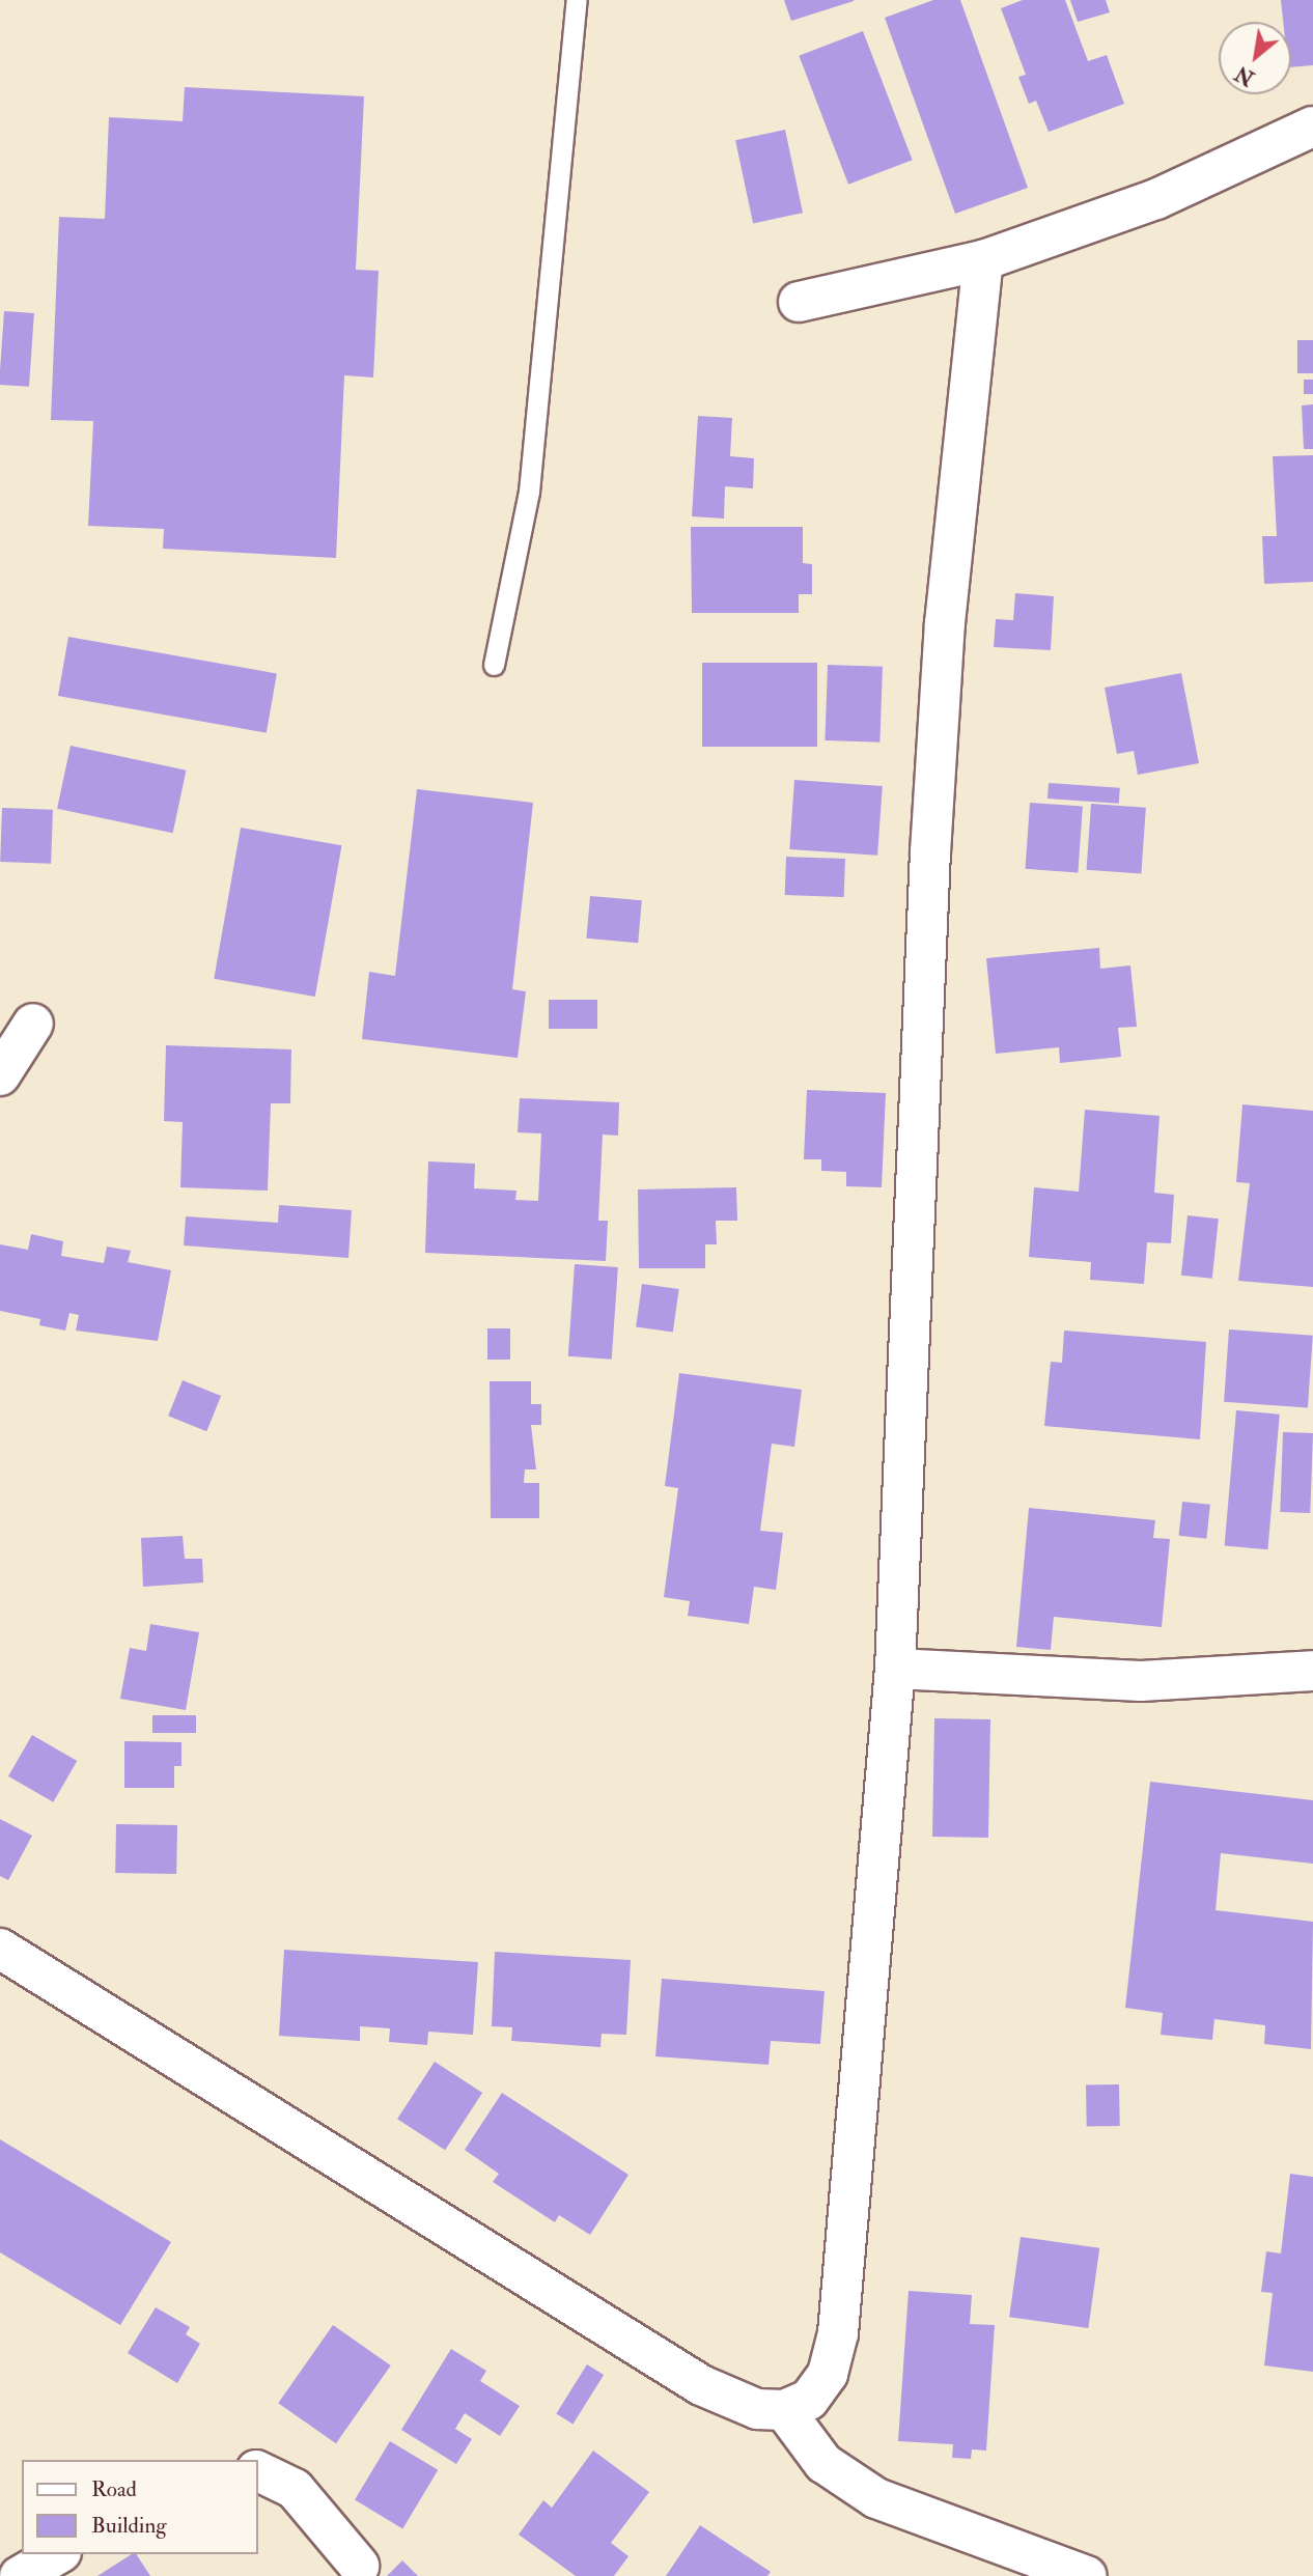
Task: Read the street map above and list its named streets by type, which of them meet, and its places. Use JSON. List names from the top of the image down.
{
  "legend": ["Road", "Building"],
  "north": "bottom left"
}
